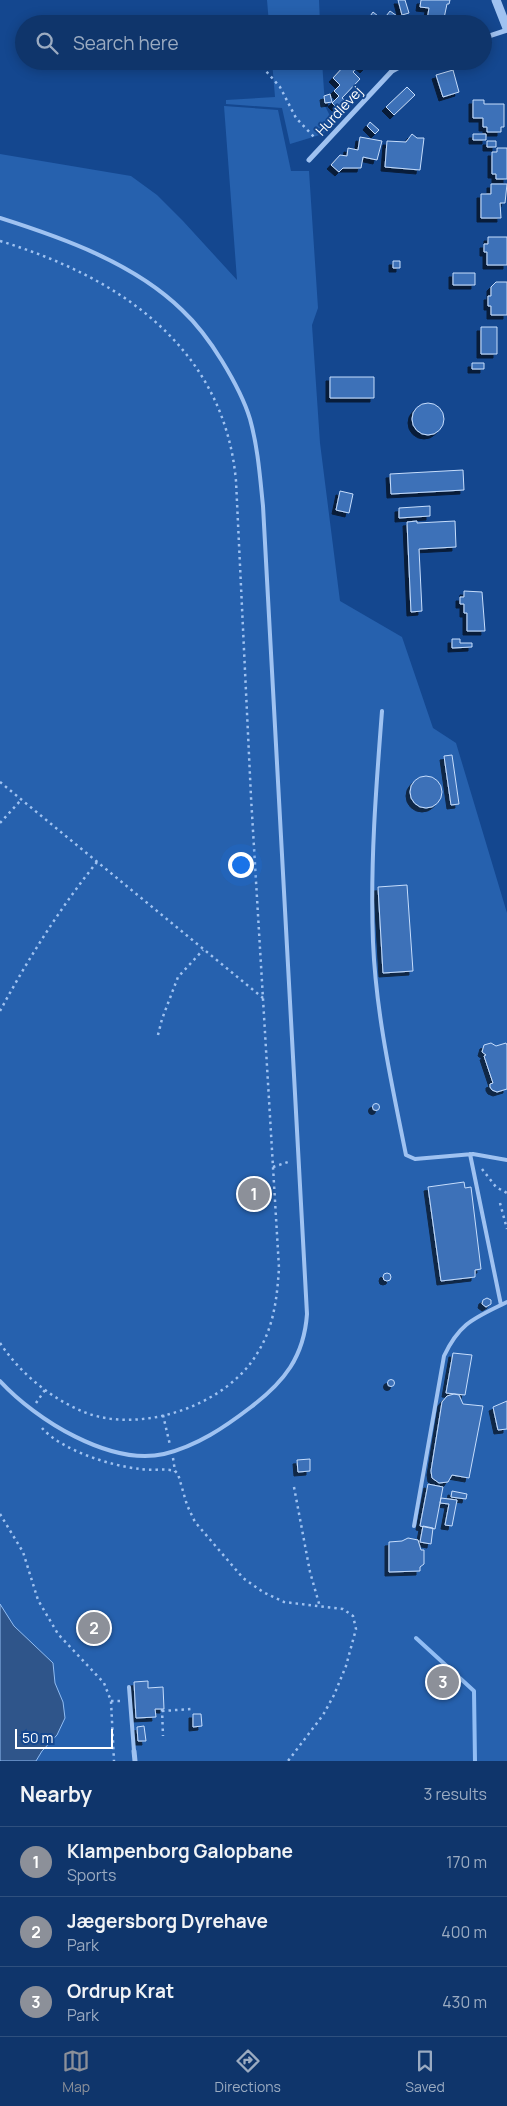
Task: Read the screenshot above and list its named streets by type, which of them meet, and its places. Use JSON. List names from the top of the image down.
{
  "streets": {
    "street": ["Hurdlevej"]
  },
  "scale_bar": "50 m",
  "page": {
    "search": "Search here",
    "pins": ["1", "2", "3"],
    "scale": "50 m",
    "heading": ["Nearby", "3 results"],
    "list": [
      {
        "mark": "1",
        "name": "Klampenborg Galopbane",
        "note": "Sports",
        "value": "170 m"
      },
      {
        "mark": "2",
        "name": "Jægersborg Dyrehave",
        "note": "Park",
        "value": "400 m"
      },
      {
        "mark": "3",
        "name": "Ordrup Krat",
        "note": "Park",
        "value": "430 m"
      }
    ],
    "nav": ["Map", "Directions", "Saved"]
  }
}
